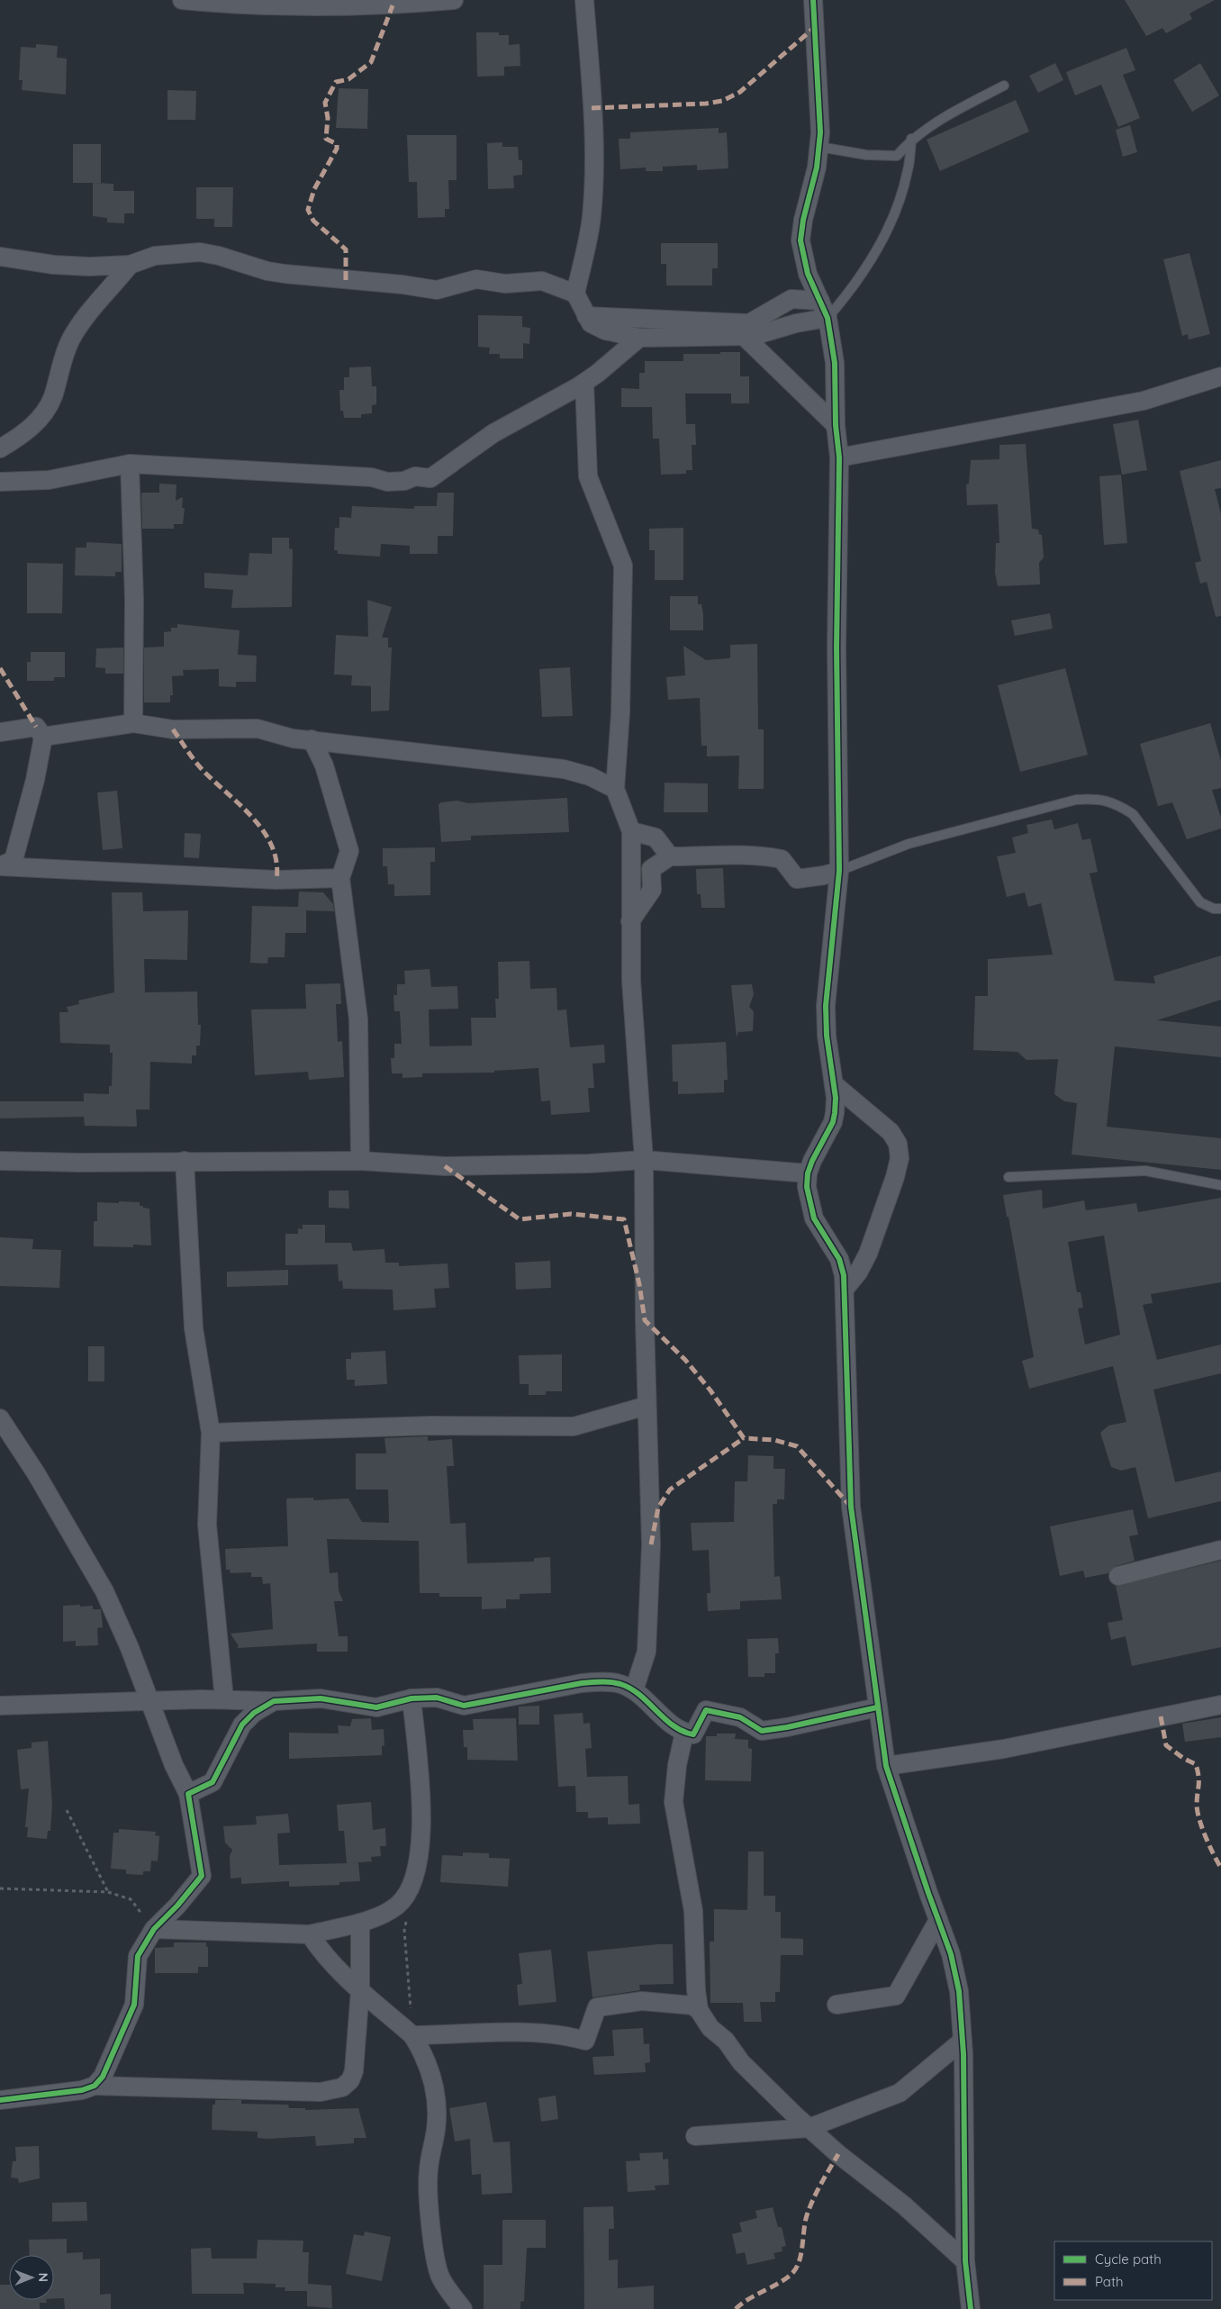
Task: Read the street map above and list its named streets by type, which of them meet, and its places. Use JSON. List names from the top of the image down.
{
  "legend": ["Cycle path", "Path"],
  "north": "right"
}
